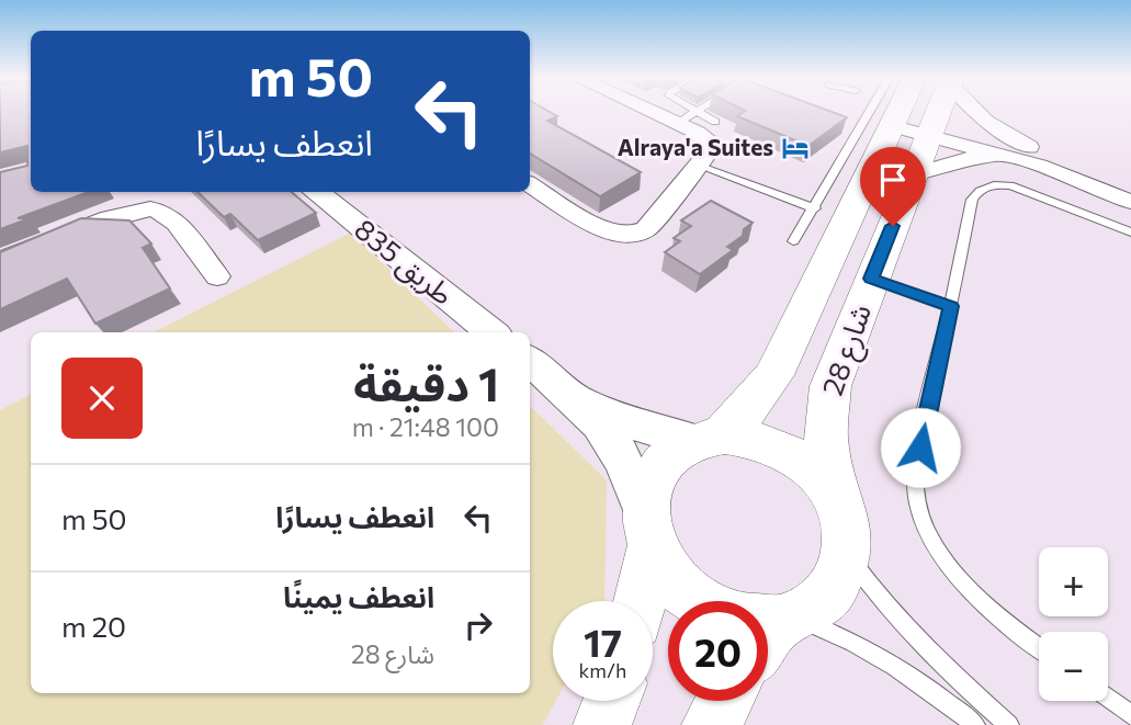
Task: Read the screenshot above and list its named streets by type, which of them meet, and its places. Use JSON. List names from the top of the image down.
{
  "streets": {
    "main road": ["شارع 28"],
    "street": ["طريق 835"]
  },
  "places": {
    "hotel": ["Alraya'a Suites"]
  },
  "page": {
    "turn": ["50 m", "انعطف يسارًا"],
    "heading": ["1 دقيقة", "100 m · 21:48"],
    "list": [
      {
        "name": "انعطف يسارًا",
        "value": "50 m"
      },
      {
        "name": "انعطف يمينًا",
        "note": "شارع 28",
        "value": "20 m"
      }
    ],
    "map_buttons": ["+", "−"],
    "speed": "17 km/h",
    "limit": "20"
  }
}
